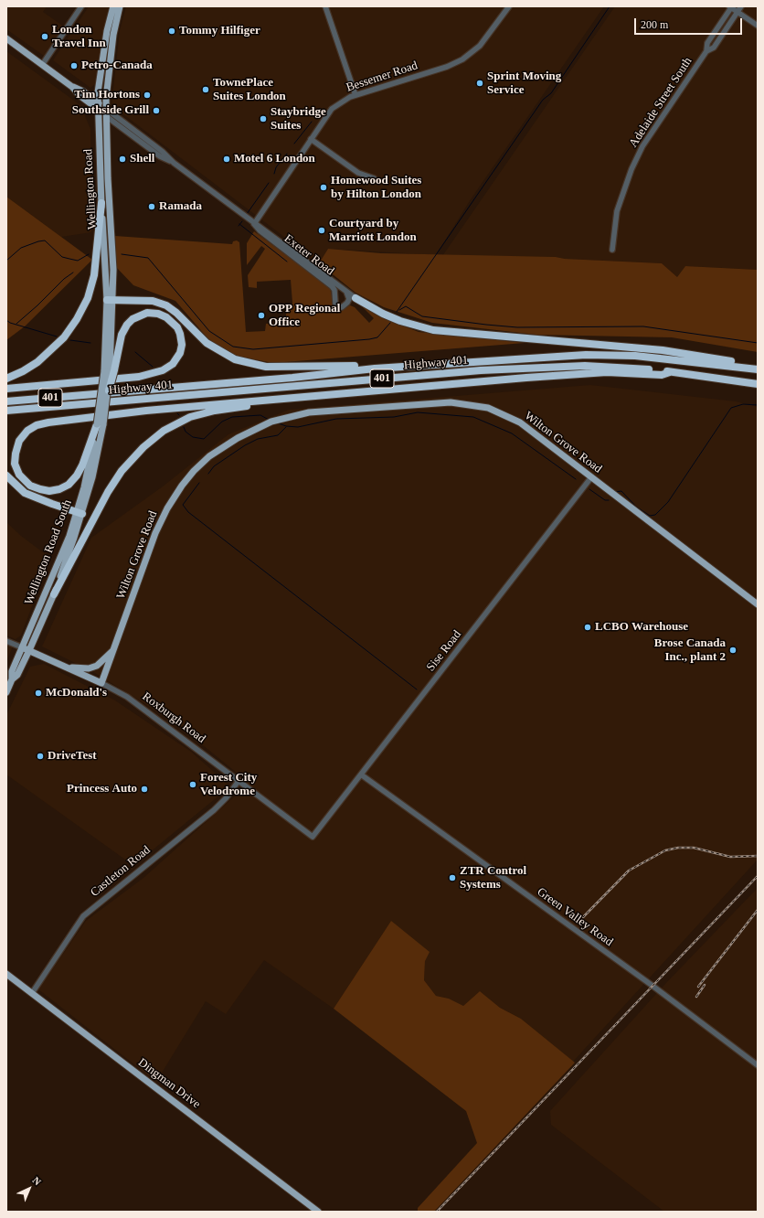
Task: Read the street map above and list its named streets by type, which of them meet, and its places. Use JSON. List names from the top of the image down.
{
  "streets": {
    "highway": ["Highway 401", "401"],
    "main road": [
      "Wellington Road",
      "Exeter Road",
      "Wilton Grove Road",
      "Wellington Road South",
      "Roxburgh Road",
      "Dingman Drive"
    ],
    "street": [
      "Bessemer Road",
      "Adelaide Street South",
      "Sise Road",
      "Castleton Road",
      "Green Valley Road"
    ]
  },
  "crossings": [
    ["Bessemer Road", "Exeter Road"],
    ["Wellington Road", "Exeter Road"],
    ["Wellington Road", "Wellington Road South"],
    ["Wilton Grove Road", "Sise Road"],
    ["Wilton Grove Road", "Roxburgh Road"],
    ["Wellington Road South", "Roxburgh Road"],
    ["Sise Road", "Roxburgh Road"],
    ["Sise Road", "Green Valley Road"],
    ["Roxburgh Road", "Castleton Road"],
    ["Castleton Road", "Dingman Drive"]
  ],
  "places": [
    "Tommy Hilfiger",
    "London Travel Inn",
    "Petro-Canada",
    "Sprint Moving Service",
    "TownePlace Suites London",
    "Tim Hortons",
    "Southside Grill",
    "Staybridge Suites",
    "Shell",
    "Motel 6 London",
    "Homewood Suites by Hilton London",
    "Ramada",
    "Courtyard by Marriott London",
    "OPP Regional Office",
    "LCBO Warehouse",
    "Brose Canada Inc., plant 2",
    "McDonald's",
    "DriveTest",
    "Forest City Velodrome",
    "Princess Auto",
    "ZTR Control Systems"
  ],
  "scale_bar": "200 m",
  "north": "top right"
}
